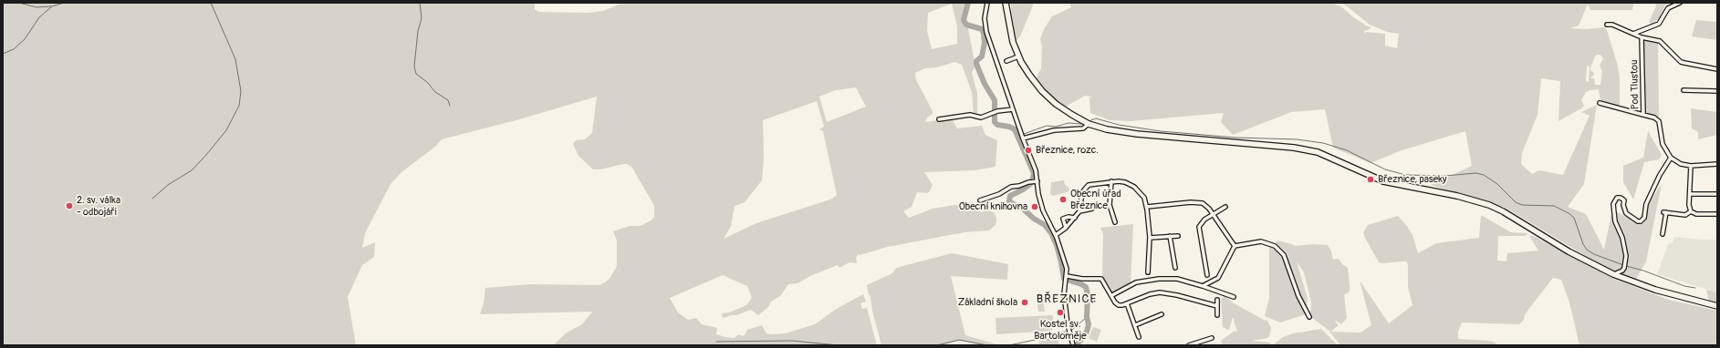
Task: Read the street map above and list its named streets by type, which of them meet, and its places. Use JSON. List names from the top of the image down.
{
  "streets": {
    "street": ["Pod Tlustou"]
  },
  "districts": ["BŘEZNICE"],
  "places": [
    "Březnice, rozc.",
    "Březnice, paseky",
    "Obecní úřad Březnice",
    "2. sv. válka - odbojáři",
    "Obecní knihovna",
    "Základní škola",
    "Kostel sv. Bartoloměje"
  ]
}
